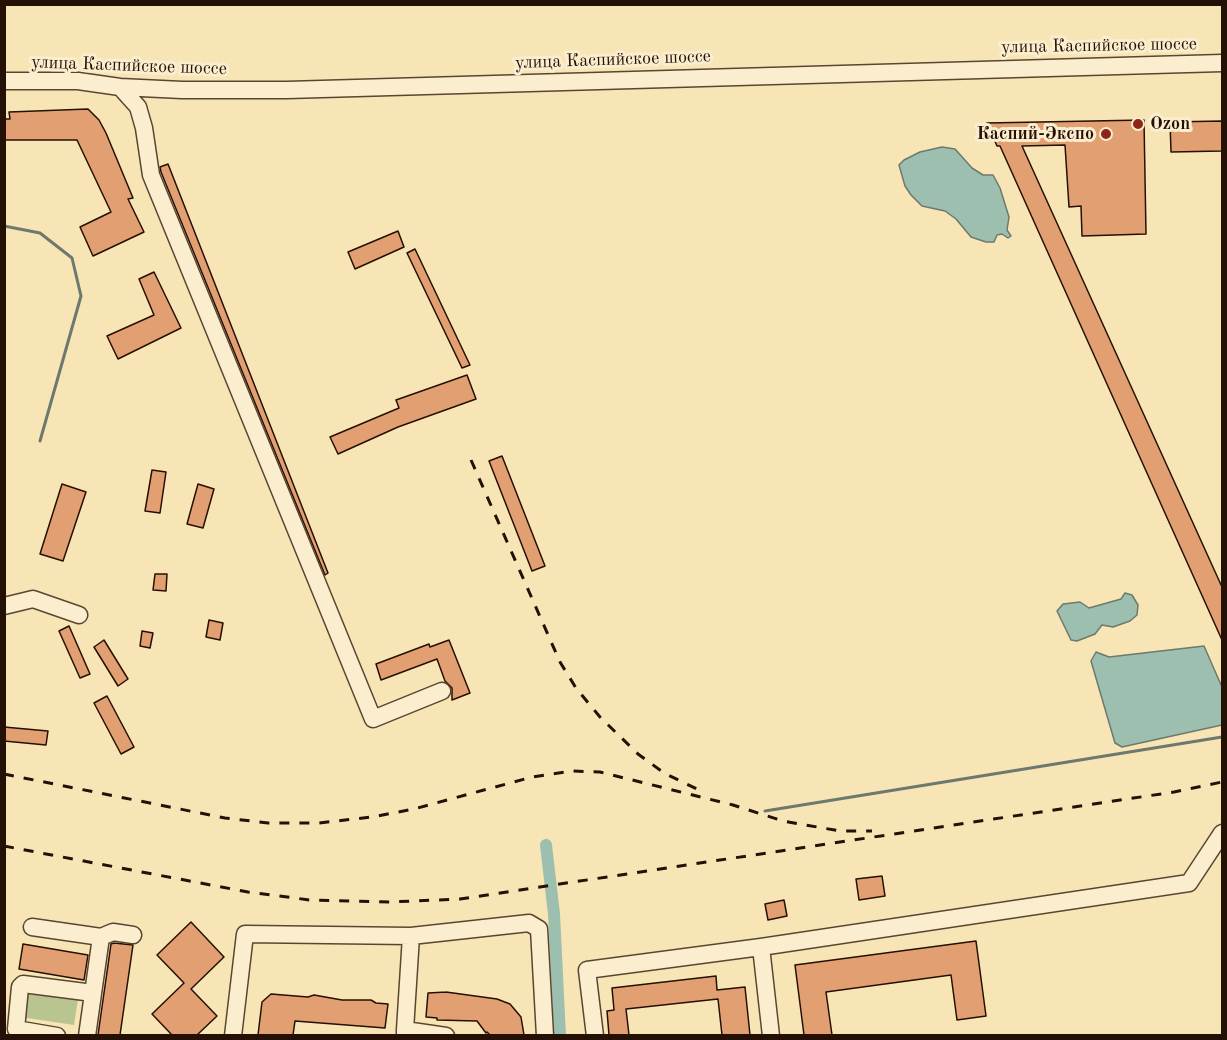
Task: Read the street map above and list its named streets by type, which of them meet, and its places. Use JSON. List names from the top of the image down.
{
  "streets": {
    "street": ["улица Каспийское шоссе"]
  },
  "places": ["Ozon", "Каспий-Экспо"]
}
